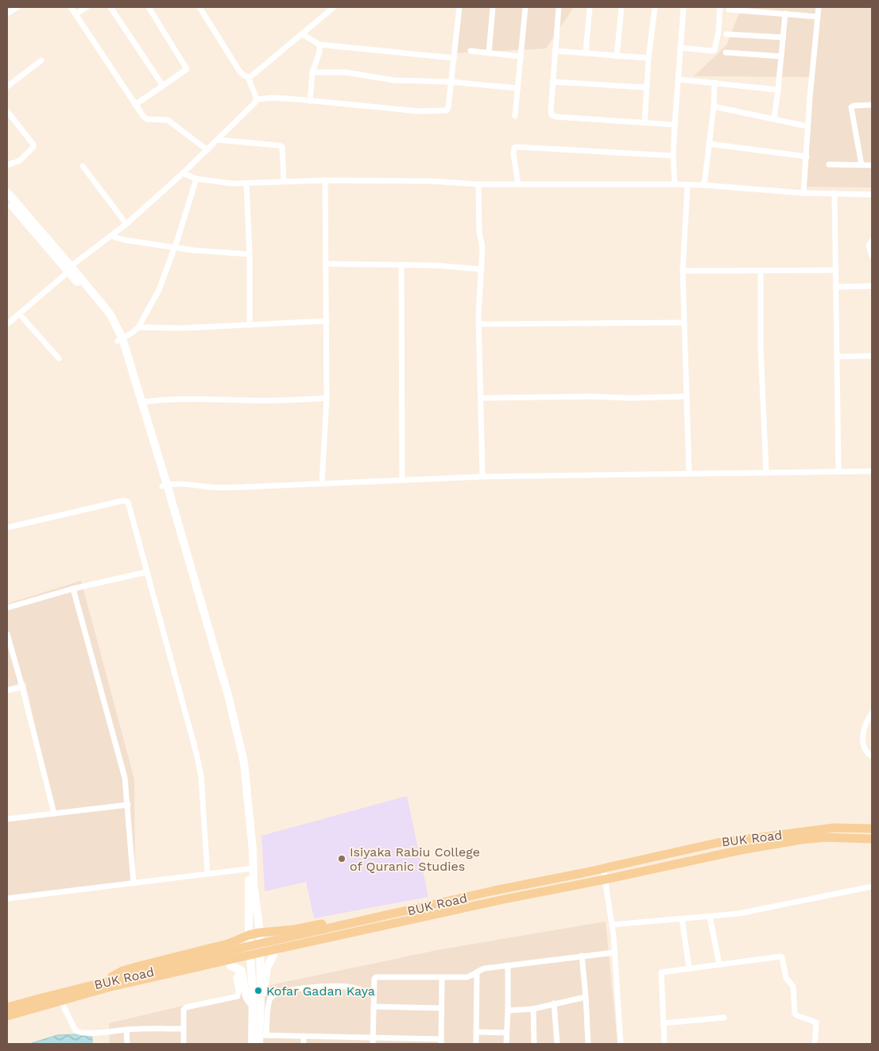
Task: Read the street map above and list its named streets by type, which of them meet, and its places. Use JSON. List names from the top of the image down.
{
  "streets": {
    "main road": ["BUK Road"]
  },
  "places": ["Isiyaka Rabiu College of Quranic Studies", "Kofar Gadan Kaya"]
}
